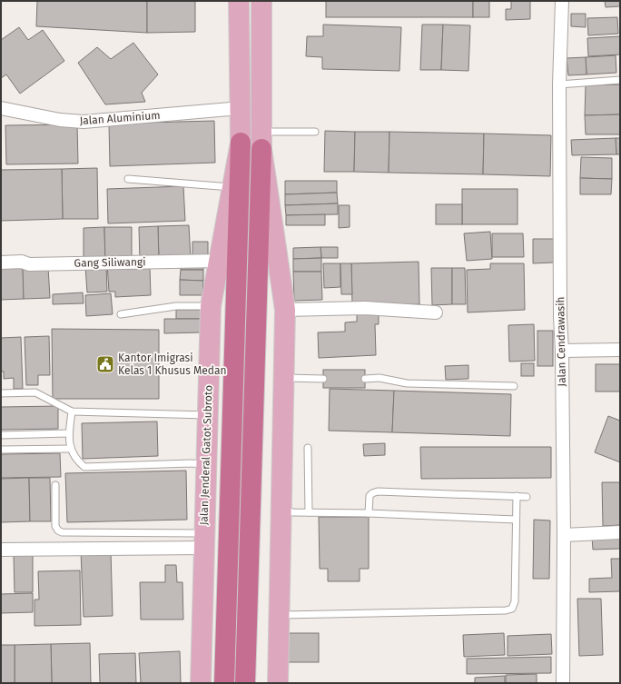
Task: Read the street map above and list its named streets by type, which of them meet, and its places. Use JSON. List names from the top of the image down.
{
  "streets": {
    "highway": ["Jalan Jenderal Gatot Subroto"],
    "street": ["Jalan Aluminium", "Gang Siliwangi", "Jalan Cendrawasih"]
  },
  "crossings": [
    ["Jalan Aluminium", "Jalan Jenderal Gatot Subroto"],
    ["Gang Siliwangi", "Jalan Jenderal Gatot Subroto"]
  ],
  "places": {
    "public building": ["Kantor Imigrasi Kelas 1 Khusus Medan"]
  }
}
